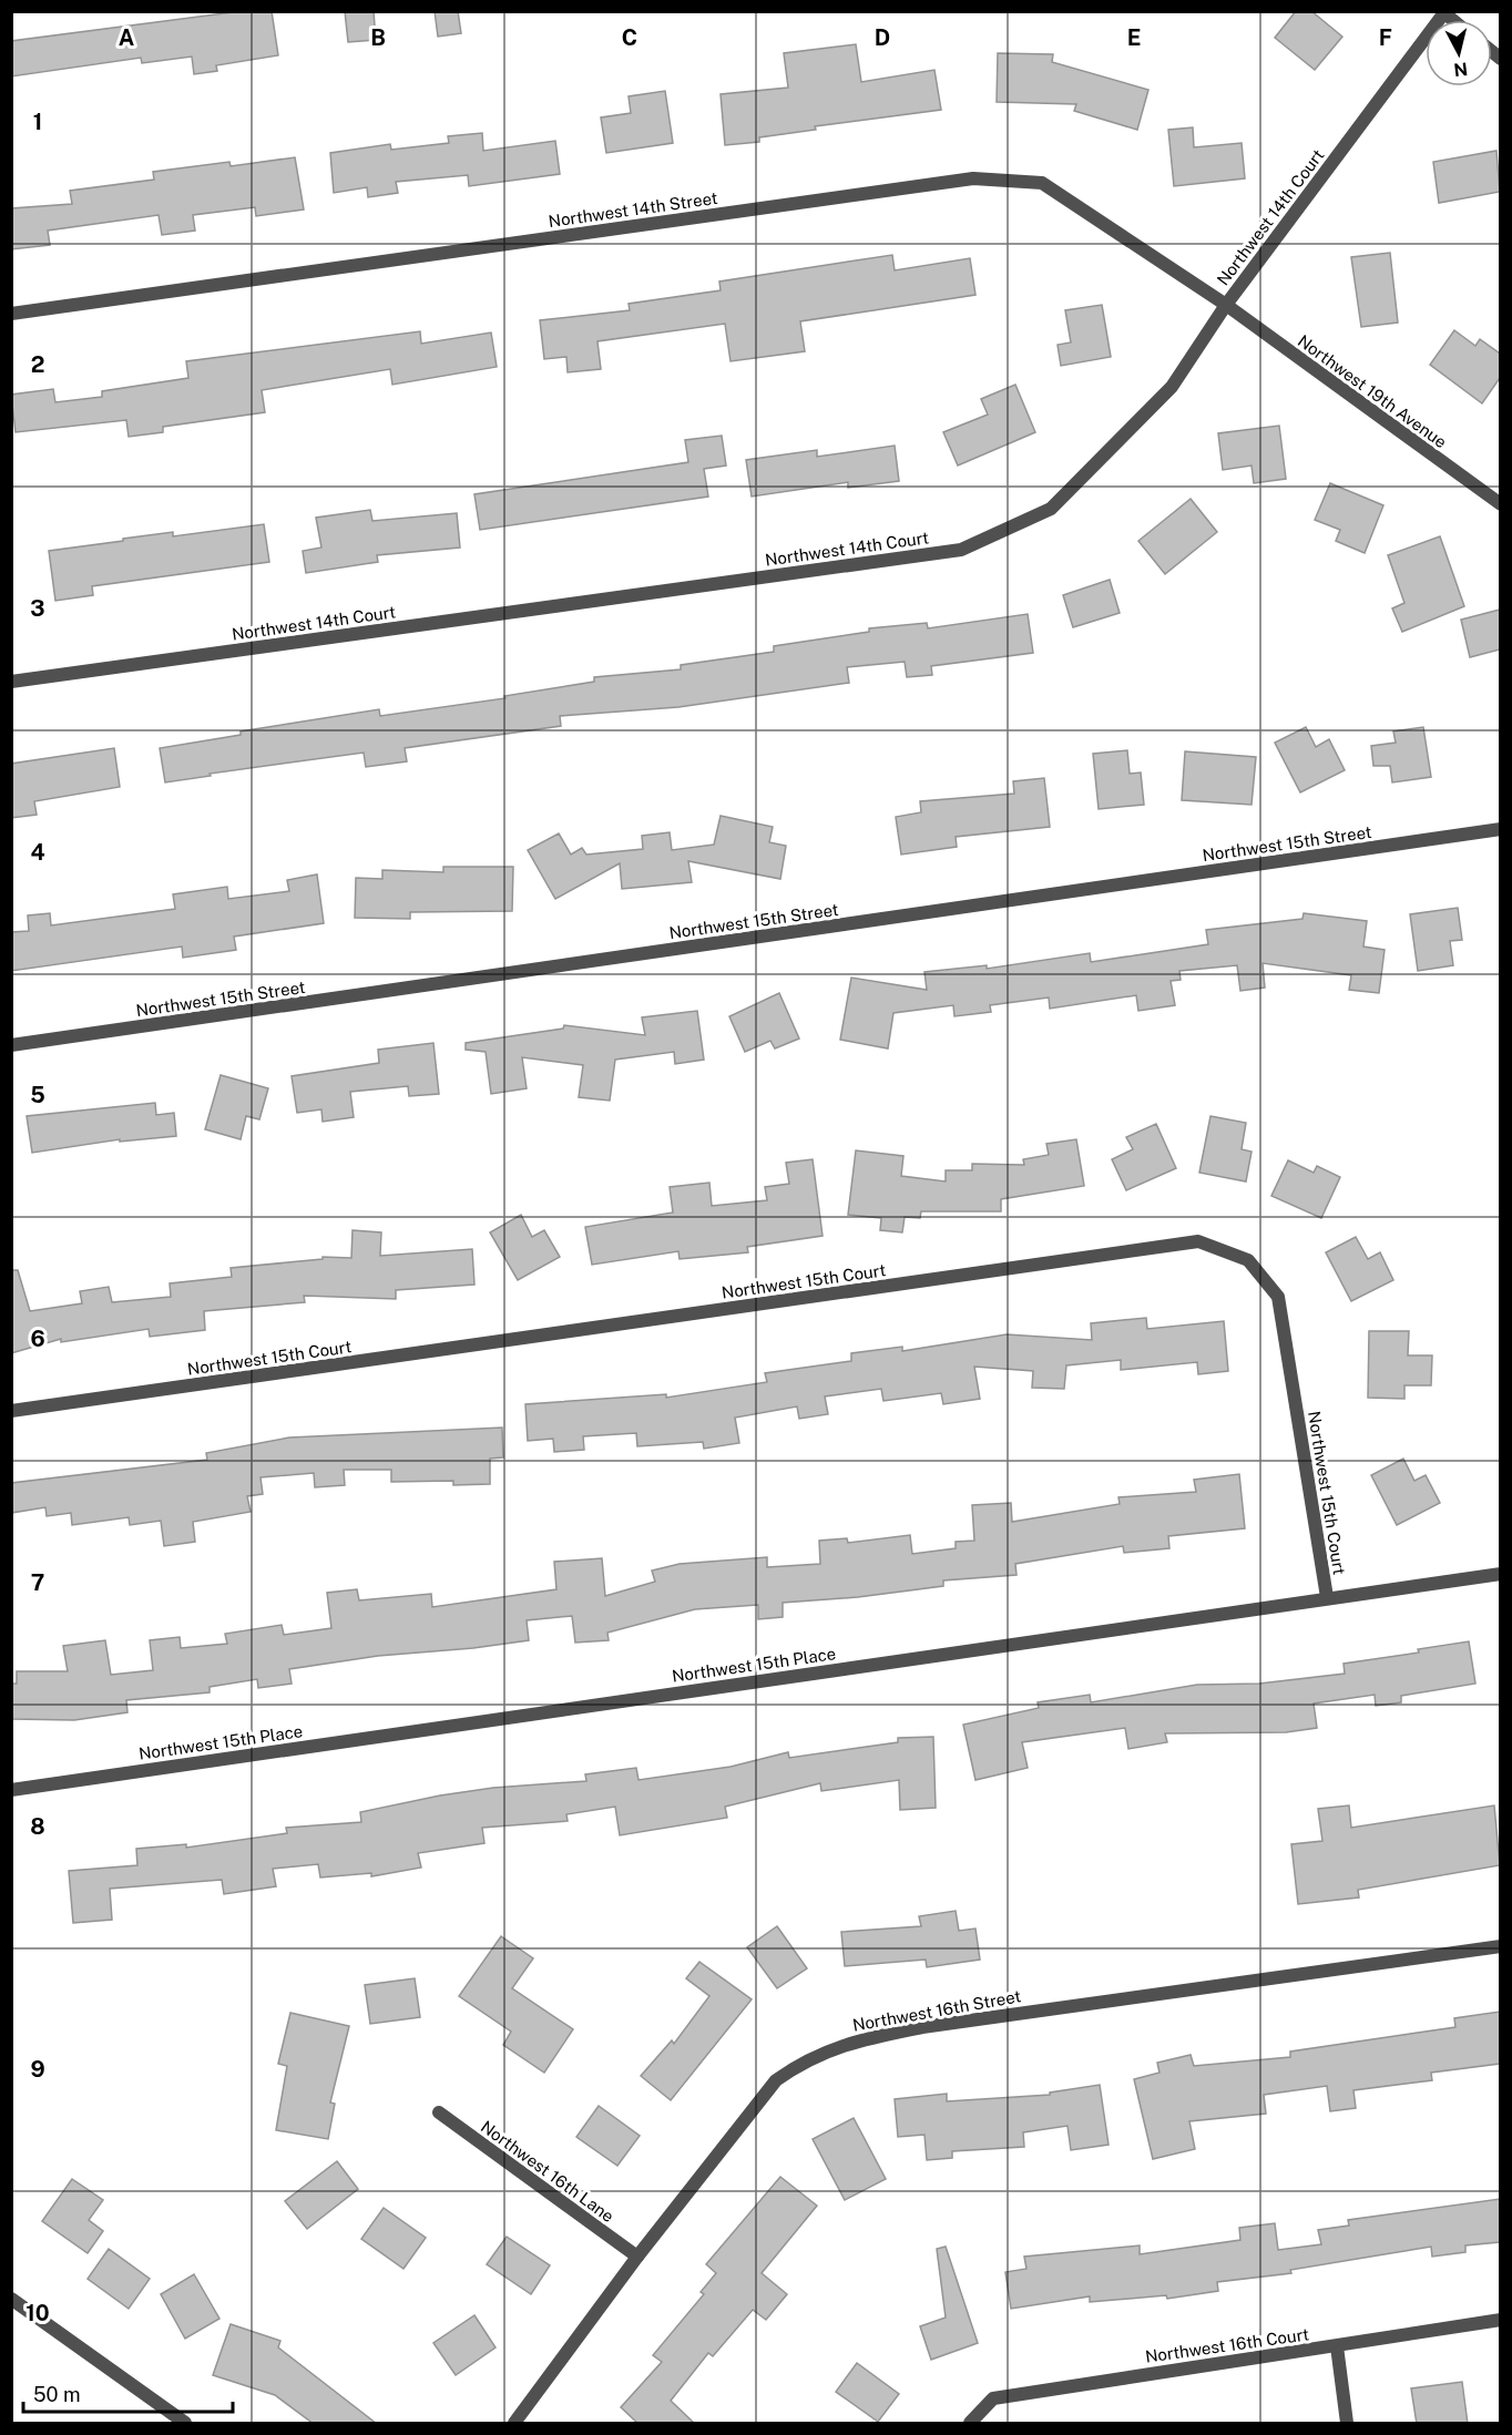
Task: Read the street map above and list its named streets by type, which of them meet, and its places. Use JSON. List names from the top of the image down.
{
  "streets": {
    "street": [
      "Northwest 14th Street",
      "Northwest 14th Court",
      "Northwest 19th Avenue",
      "Northwest 15th Street",
      "Northwest 15th Court",
      "Northwest 15th Place",
      "Northwest 16th Street",
      "Northwest 16th Lane",
      "Northwest 16th Court"
    ]
  },
  "crossings": [
    ["Northwest 14th Street", "Northwest 14th Court"],
    ["Northwest 14th Street", "Northwest 19th Avenue"],
    ["Northwest 14th Court", "Northwest 19th Avenue"],
    ["Northwest 15th Court", "Northwest 15th Place"],
    ["Northwest 16th Street", "Northwest 16th Lane"]
  ],
  "scale_bar": "50 m",
  "north": "bottom",
  "grid": {
    "columns": [
      "A",
      "B",
      "C",
      "D",
      "E",
      "F"
    ],
    "rows": [
      "1",
      "2",
      "3",
      "4",
      "5",
      "6",
      "7",
      "8",
      "9",
      "10"
    ]
  }
}
